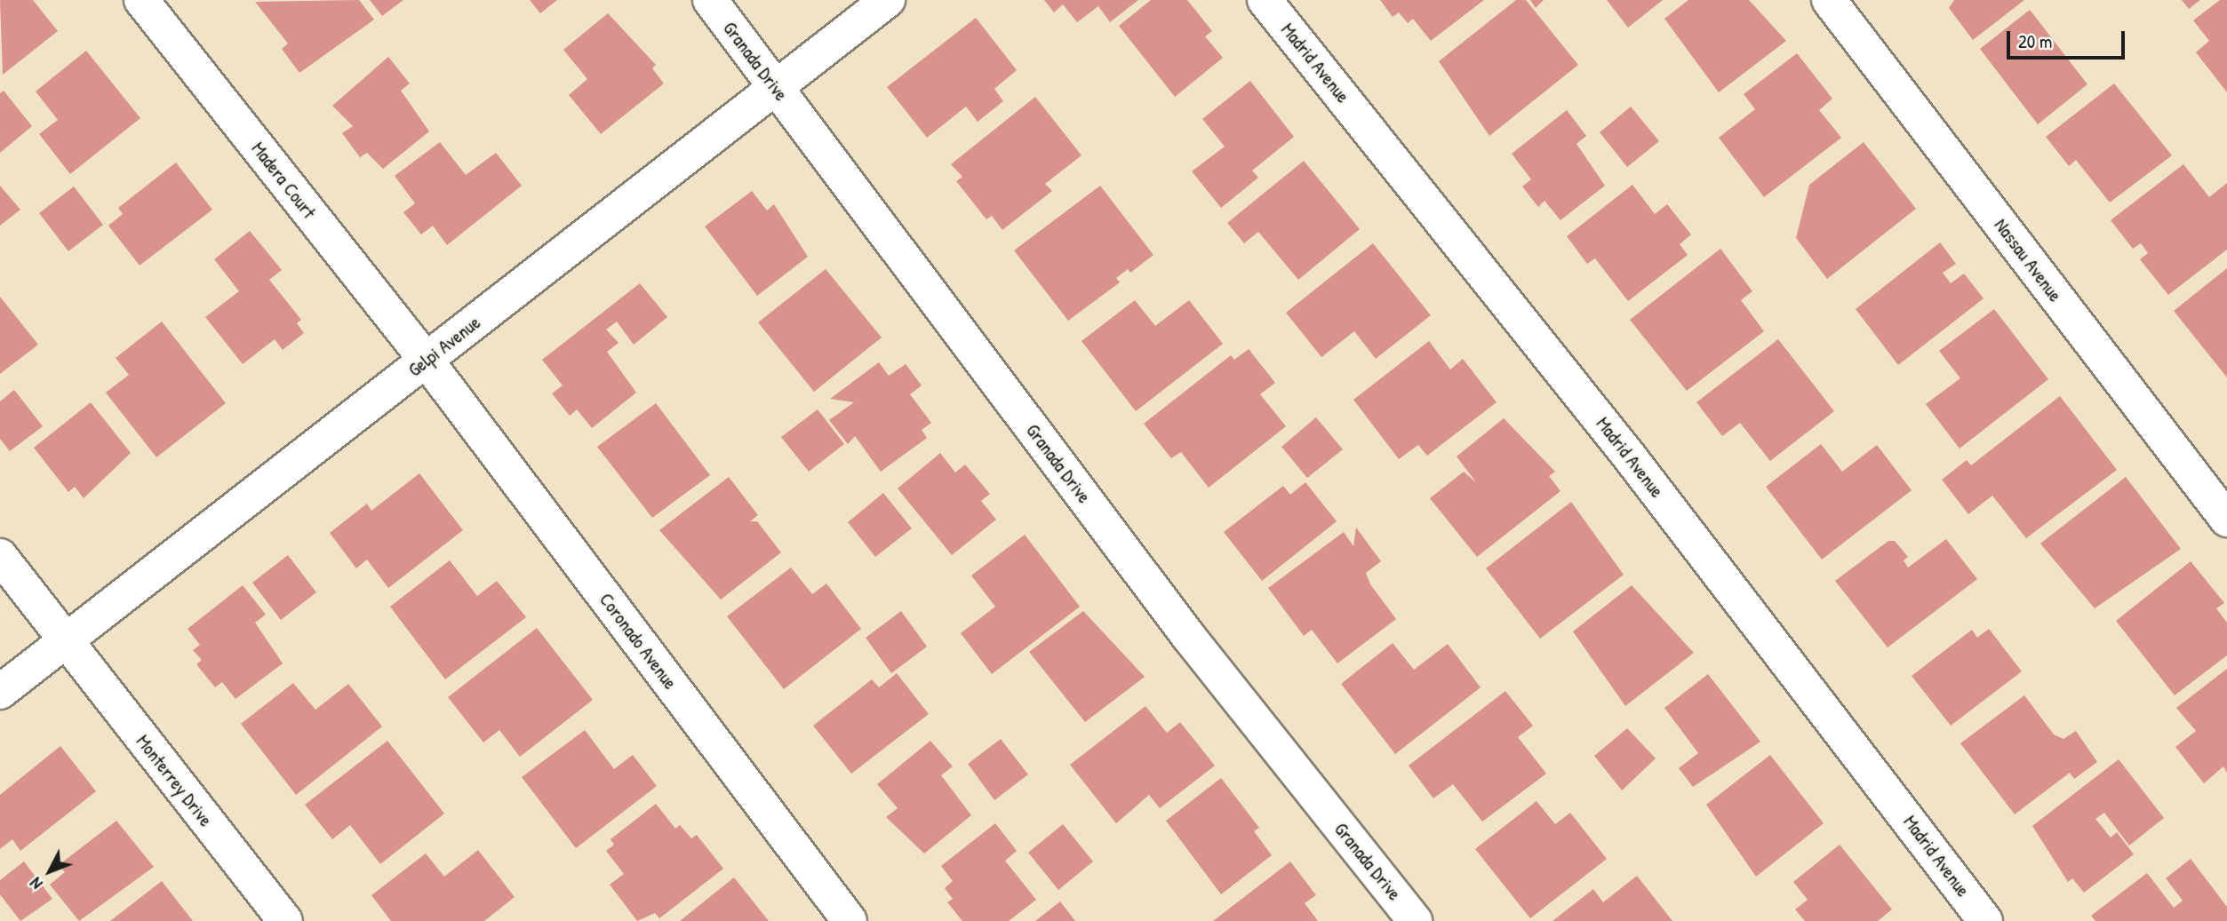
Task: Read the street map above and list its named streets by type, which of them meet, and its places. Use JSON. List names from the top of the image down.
{
  "streets": {
    "street": [
      "Granada Drive",
      "Madrid Avenue",
      "Madera Court",
      "Nassau Avenue",
      "Gelpi Avenue",
      "Coronado Avenue",
      "Monterrey Drive"
    ]
  },
  "crossings": [
    ["Granada Drive", "Gelpi Avenue"],
    ["Madera Court", "Gelpi Avenue"],
    ["Madera Court", "Coronado Avenue"],
    ["Gelpi Avenue", "Coronado Avenue"],
    ["Gelpi Avenue", "Monterrey Drive"]
  ],
  "scale_bar": "20 m",
  "north": "bottom left"
}
